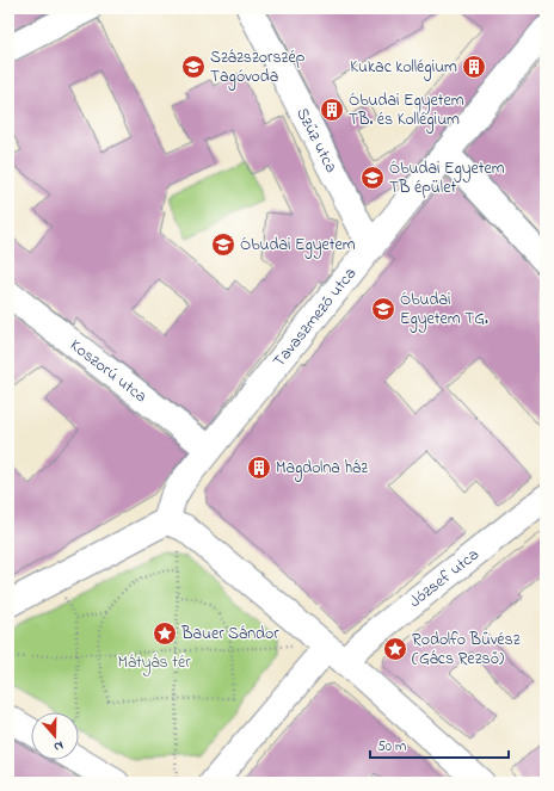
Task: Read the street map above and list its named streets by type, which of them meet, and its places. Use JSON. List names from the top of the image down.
{
  "streets": {
    "street": [
      "Szűz utca",
      "Tavaszmező utca",
      "Koszorú utca",
      "József utca"
    ]
  },
  "crossings": [
    ["Szűz utca", "Tavaszmező utca"],
    ["Tavaszmező utca", "Koszorú utca"]
  ],
  "parks": ["Mátyás tér"],
  "places": {
    "school or university": [
      "Százszorszép Tagóvoda",
      "Óbudai Egyetem TB épület",
      "Óbudai Egyetem",
      "Óbudai Egyetem TG."
    ],
    "building": ["Kukac kollégium", "Óbudai Egyetem TB. és Kollégium", "Magdolna ház"],
    "place": ["Bauer Sándor", "Rodolfo Bűvész (Gács Rezső)"]
  },
  "scale_bar": "50 m",
  "north": "bottom"
}
